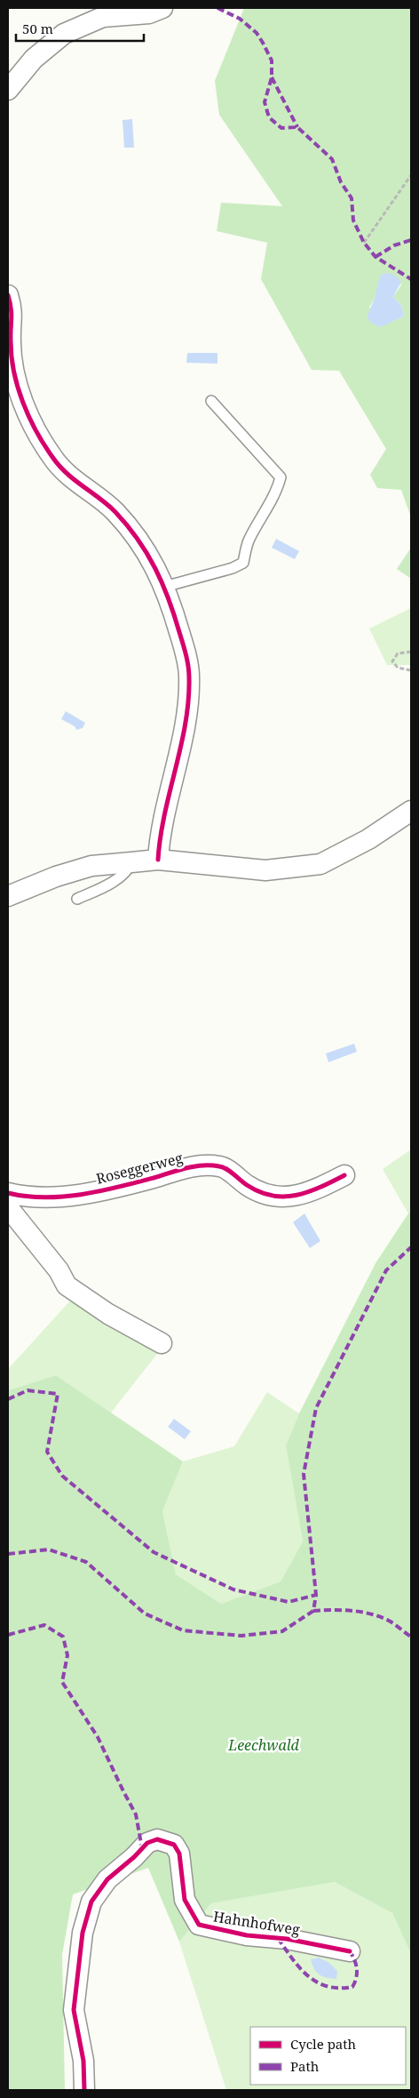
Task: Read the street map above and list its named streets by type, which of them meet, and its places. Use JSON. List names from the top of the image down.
{
  "streets": {
    "street": ["Roseggerweg", "Hahnhofweg"]
  },
  "parks": ["Leechwald"],
  "legend": ["Cycle path", "Path"],
  "scale_bar": "50 m"
}
